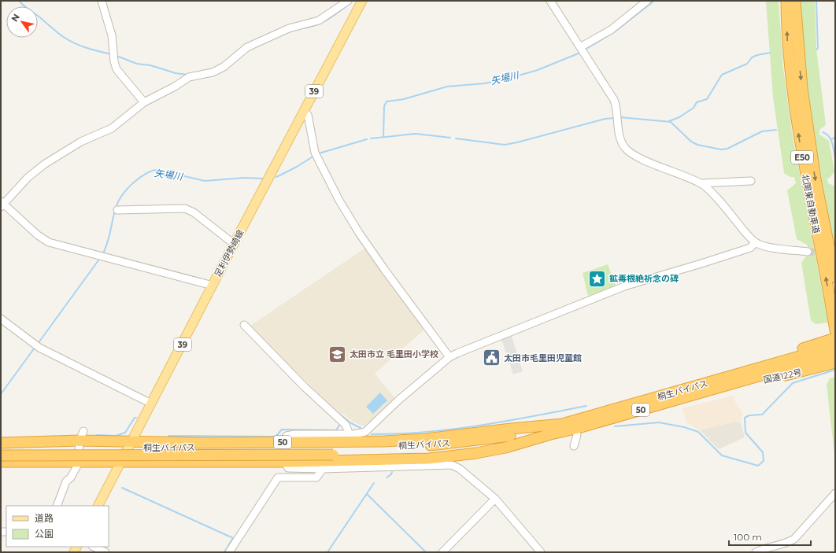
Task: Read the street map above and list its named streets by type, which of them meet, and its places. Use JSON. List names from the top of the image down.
{
  "streets": {
    "highway": [
      "E50",
      "北関東自動車道",
      "国道122号",
      "桐生バイパス",
      "50"
    ],
    "main road": ["39", "足利伊勢崎線"]
  },
  "crossings": [
    ["足利伊勢崎線", "50"],
    ["国道122号", "桐生バイパス"],
    ["国道122号", "50"],
    ["桐生バイパス", "50"]
  ],
  "water": ["矢場川"],
  "places": {
    "place": ["鉱毒根絶祈念の碑"],
    "school or university": ["太田市立 毛里田小学校"],
    "public building": ["太田市毛里田児童館"]
  },
  "legend": ["道路", "公園"],
  "scale_bar": "100 m",
  "north": "top left"
}
